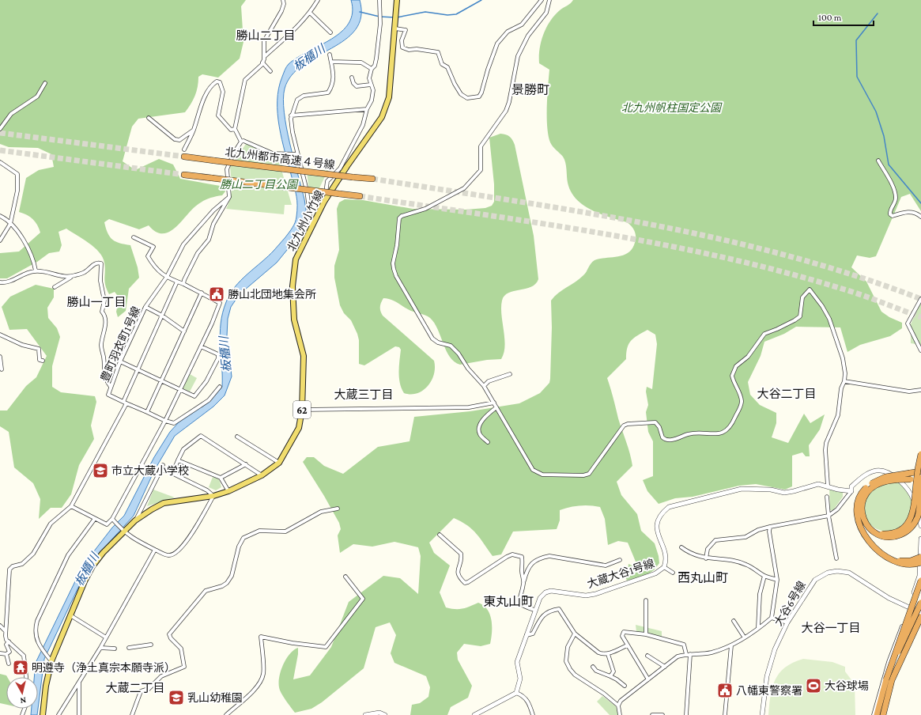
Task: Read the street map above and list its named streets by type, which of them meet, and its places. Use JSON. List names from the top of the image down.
{
  "streets": {
    "highway": ["北九州都市高速４号線"],
    "main road": ["北九州小竹線", "62"],
    "street": ["豊町羽衣町1号線", "大蔵大谷1号線", "大谷6号線"]
  },
  "districts": [
    "勝山二丁目",
    "景勝町",
    "勝山一丁目",
    "大谷二丁目",
    "大蔵三丁目",
    "西丸山町",
    "東丸山町",
    "大谷一丁目",
    "大蔵二丁目"
  ],
  "water": ["板櫃川"],
  "parks": ["北九州帆柱国定公園", "勝山二丁目公園"],
  "places": {
    "public building": ["勝山北団地集会所", "八幡東警察署"],
    "school or university": ["市立大蔵小学校", "乳山幼稚園"],
    "temple": ["明遵寺（浄土真宗本願寺派）"],
    "sports": ["大谷球場"]
  },
  "scale_bar": "100 m",
  "north": "bottom"
}
